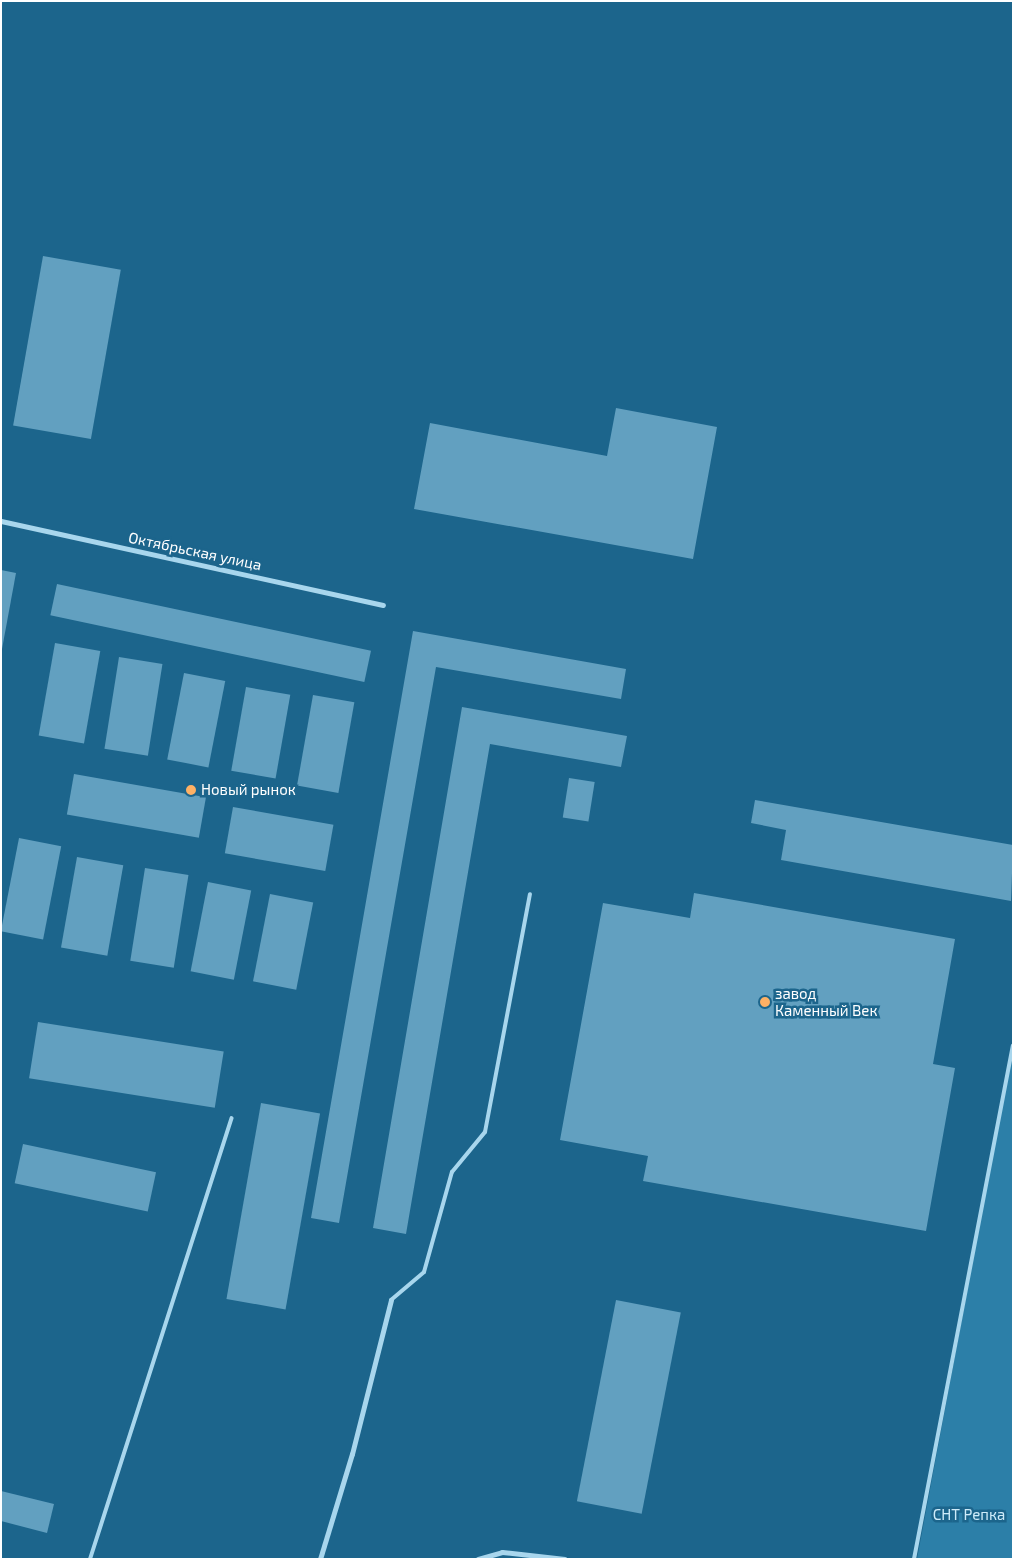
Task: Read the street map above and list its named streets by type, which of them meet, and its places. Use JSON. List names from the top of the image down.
{
  "streets": {
    "street": ["Октябрьская улица"]
  },
  "parks": ["СНТ Репка"],
  "places": ["Новый рынок", "завод Каменный Век"]
}
